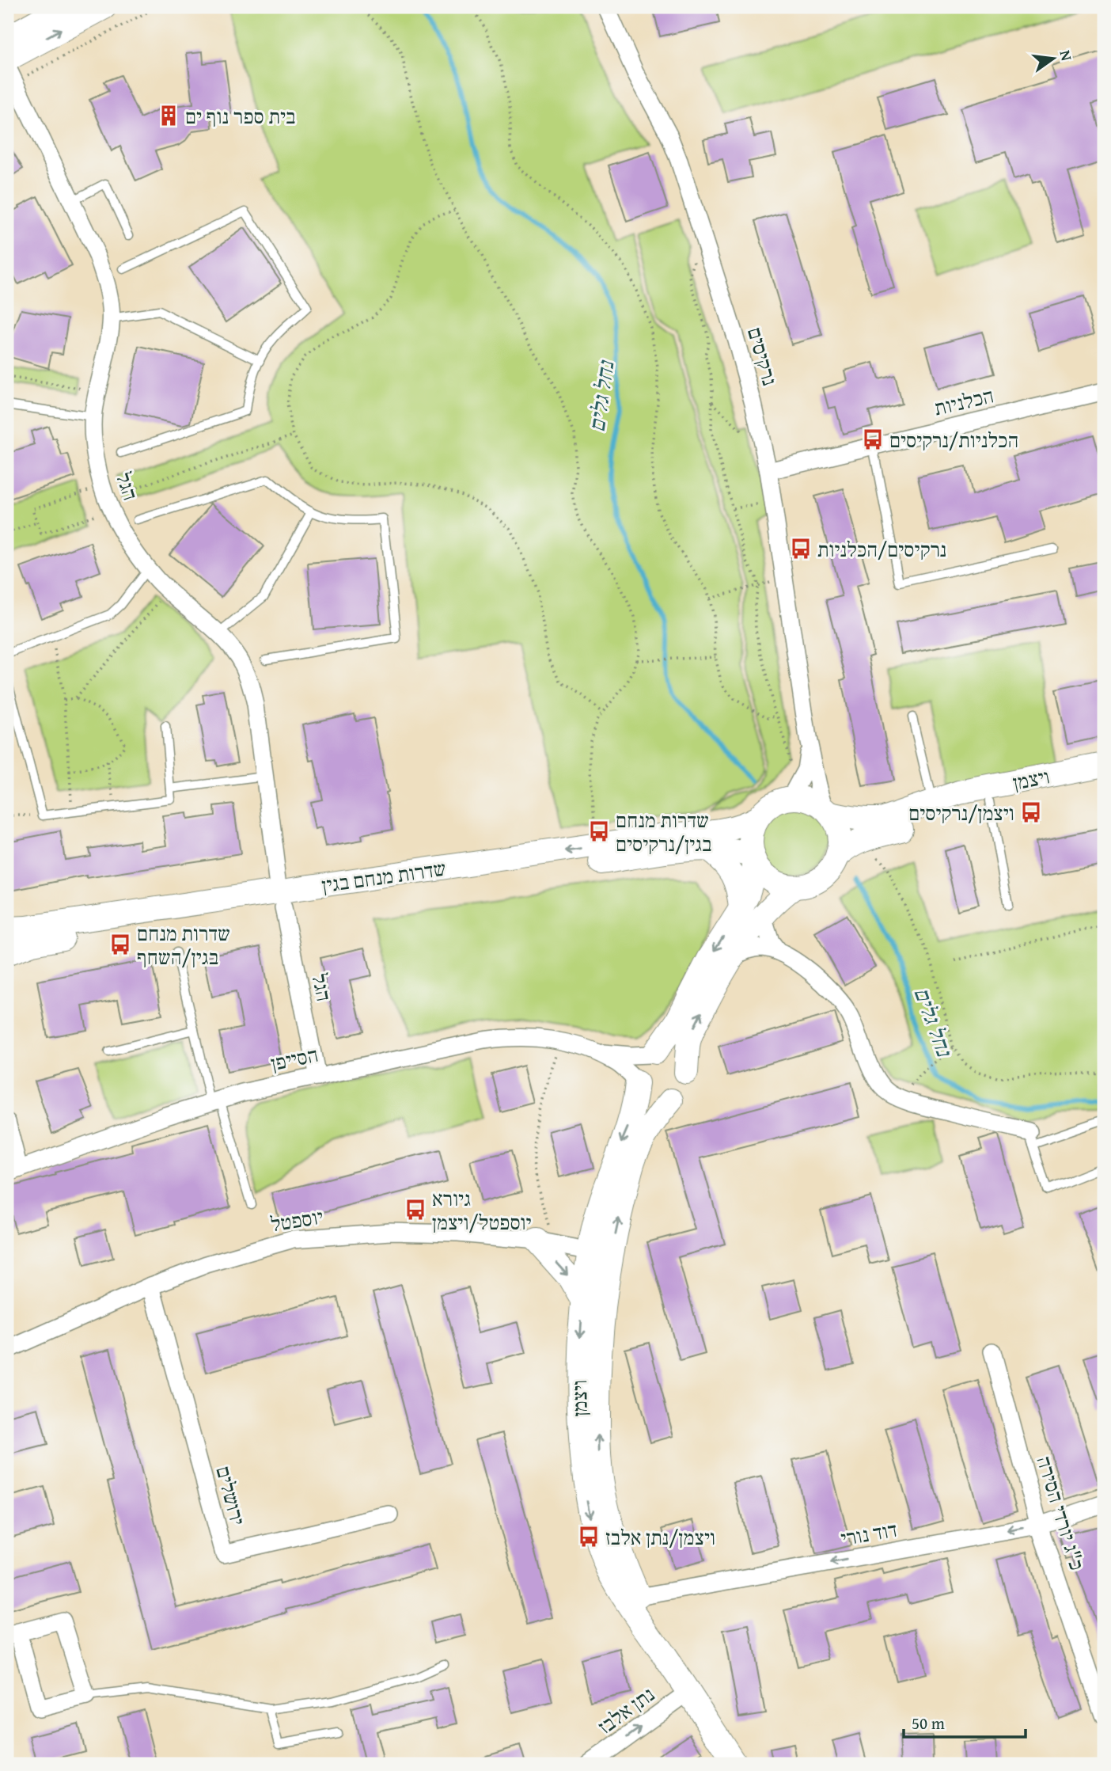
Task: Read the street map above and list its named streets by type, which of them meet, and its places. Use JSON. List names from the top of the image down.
{
  "streets": {
    "street": [
      "נרקיסים",
      "הכלניות",
      "הגל",
      "ויצמן",
      "שדרות מנחם בגין",
      "הסייפן",
      "יוספטל",
      "ירושלים",
      "כ\"ג יורדי הסירה",
      "דוד נורי",
      "נתן אלבז"
    ]
  },
  "crossings": [
    ["נרקיסים", "הכלניות"],
    ["נרקיסים", "ויצמן"],
    ["נרקיסים", "שדרות מנחם בגין"],
    ["הגל", "שדרות מנחם בגין"],
    ["הגל", "הסייפן"],
    ["ויצמן", "שדרות מנחם בגין"],
    ["ויצמן", "הסייפן"],
    ["ויצמן", "יוספטל"],
    ["ויצמן", "דוד נורי"],
    ["ויצמן", "נתן אלבז"],
    ["יוספטל", "ירושלים"],
    ["כ\"ג יורדי הסירה", "דוד נורי"]
  ],
  "one_way": ["דוד נורי", "נתן אלבז"],
  "water": ["נחל גלים"],
  "places": {
    "building": ["בית ספר נוף ים"],
    "bus stop": [
      "הכלניות/נרקיסים",
      "נרקיסים/הכלניות",
      "ויצמן/נרקיסים",
      "שדרות מנחם בגין/נרקיסים",
      "שדרות מנחם בגין/השחף",
      "גיורא יוספטל/ויצמן",
      "ויצמן/נתן אלבז"
    ]
  },
  "scale_bar": "50 m",
  "north": "right"
}
